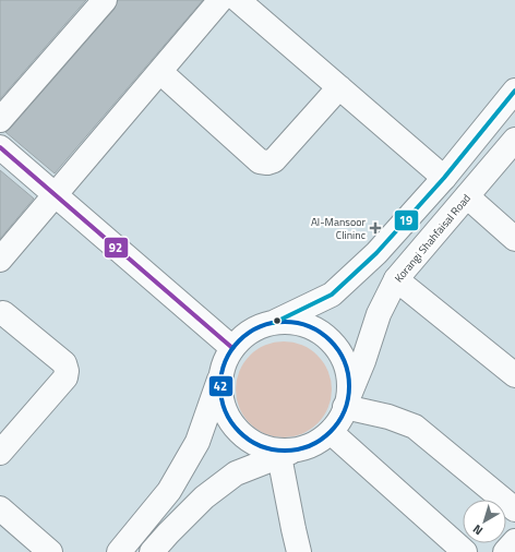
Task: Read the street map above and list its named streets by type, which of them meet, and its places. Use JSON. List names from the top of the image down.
{
  "streets": {
    "street": ["Korangi Shahfaisal Road"]
  },
  "places": {
    "health": ["Al-Mansoor Clininc"]
  },
  "lines": ["transit line 19", "transit line 92", "transit line 42"],
  "north": "bottom left"
}
